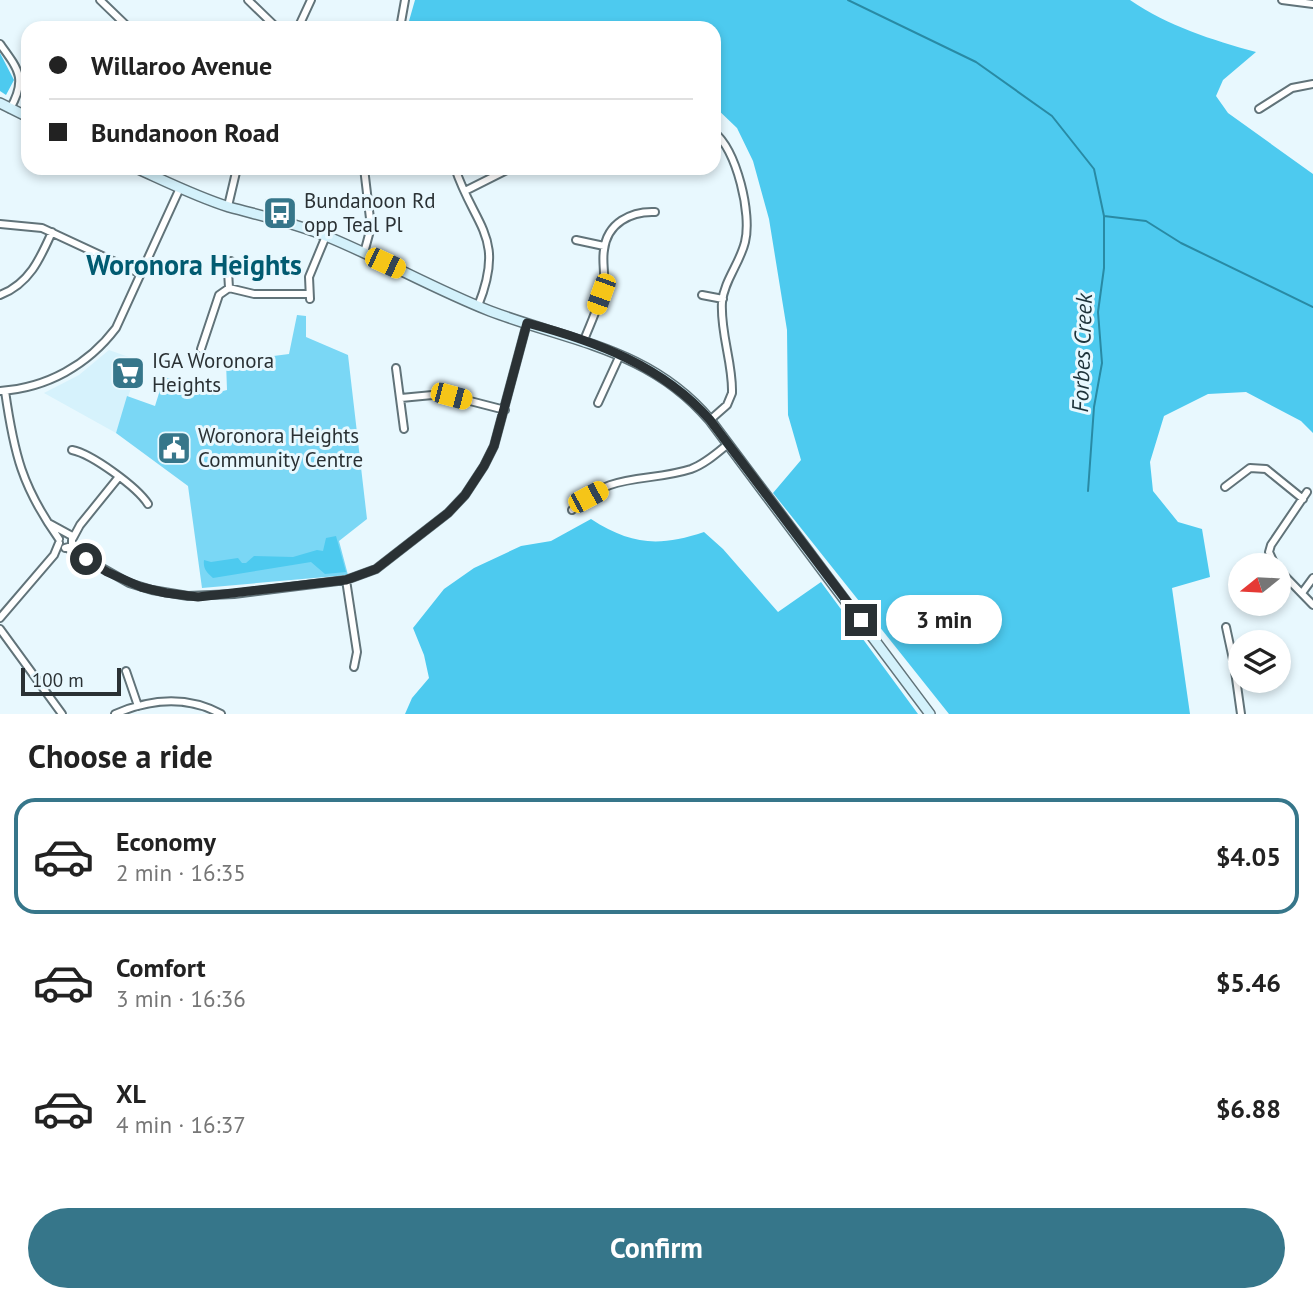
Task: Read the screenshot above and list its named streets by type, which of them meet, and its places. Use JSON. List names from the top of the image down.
{
  "districts": ["Woronora Heights"],
  "water": ["Forbes Creek"],
  "places": {
    "bus stop": ["Bundanoon Rd opp Teal Pl"],
    "supermarket": ["IGA Woronora Heights"],
    "public building": ["Woronora Heights Community Centre"]
  },
  "scale_bar": "100 m",
  "north": "left",
  "page": {
    "banner": ["Willaroo Avenue", "Bundanoon Road"],
    "bubble": "3 min",
    "scale": "100 m",
    "heading": "Choose a ride",
    "list": [
      {
        "name": "Economy",
        "note": "2 min · 16:35",
        "value": "$4.05"
      },
      {
        "name": "Comfort",
        "note": "3 min · 16:36",
        "value": "$5.46"
      },
      {
        "name": "XL",
        "note": "4 min · 16:37",
        "value": "$6.88"
      }
    ],
    "buttons": "Confirm"
  }
}
